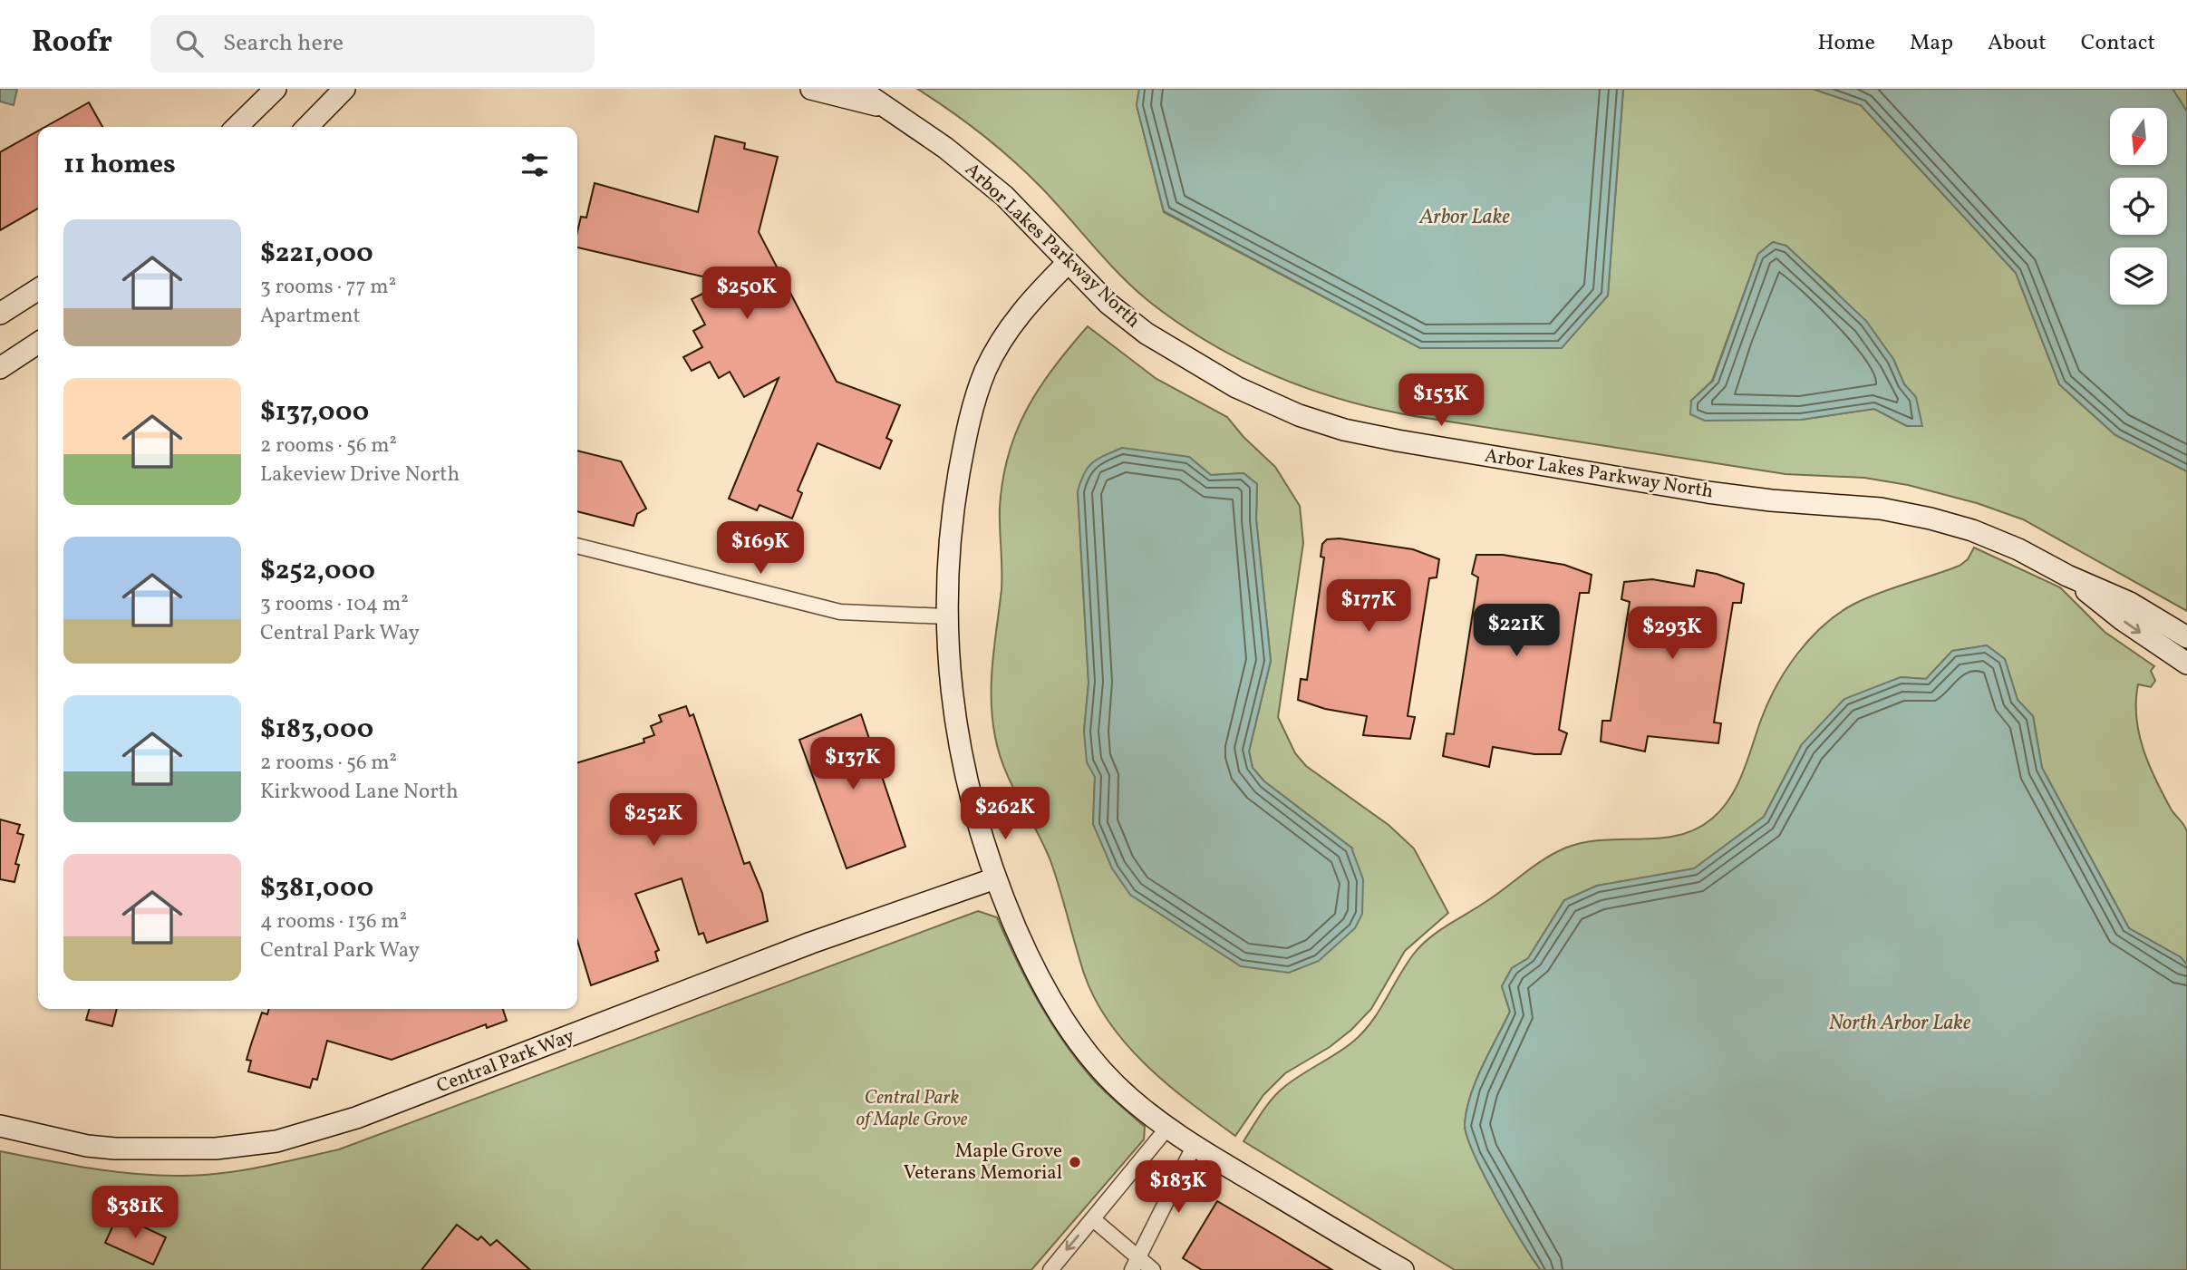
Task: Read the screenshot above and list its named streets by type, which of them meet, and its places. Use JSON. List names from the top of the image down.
{
  "streets": {
    "street": ["Arbor Lakes Parkway North", "Central Park Way"]
  },
  "water": ["Arbor Lake", "North Arbor Lake"],
  "parks": ["Central Park of Maple Grove"],
  "places": ["Maple Grove Veterans Memorial"],
  "north": "bottom",
  "page": {
    "header": "Roofr",
    "search": "Search here",
    "nav": [
      "Home",
      "Map",
      "About",
      "Contact"
    ],
    "heading": "11 homes",
    "list": [
      {
        "name": "$221,000",
        "note": "3 rooms · 77 m² · Apartment"
      },
      {
        "name": "$137,000",
        "note": "2 rooms · 56 m² · Lakeview Drive North"
      },
      {
        "name": "$252,000",
        "note": "3 rooms · 104 m² · Central Park Way"
      },
      {
        "name": "$183,000",
        "note": "2 rooms · 56 m² · Kirkwood Lane North"
      },
      {
        "name": "$381,000",
        "note": "4 rooms · 136 m² · Central Park Way"
      }
    ],
    "price": [
      "$250K",
      "$153K",
      "$169K",
      "$177K",
      "$221K",
      "$293K",
      "$137K",
      "$262K",
      "$252K",
      "$183K",
      "$381K"
    ]
  }
}
